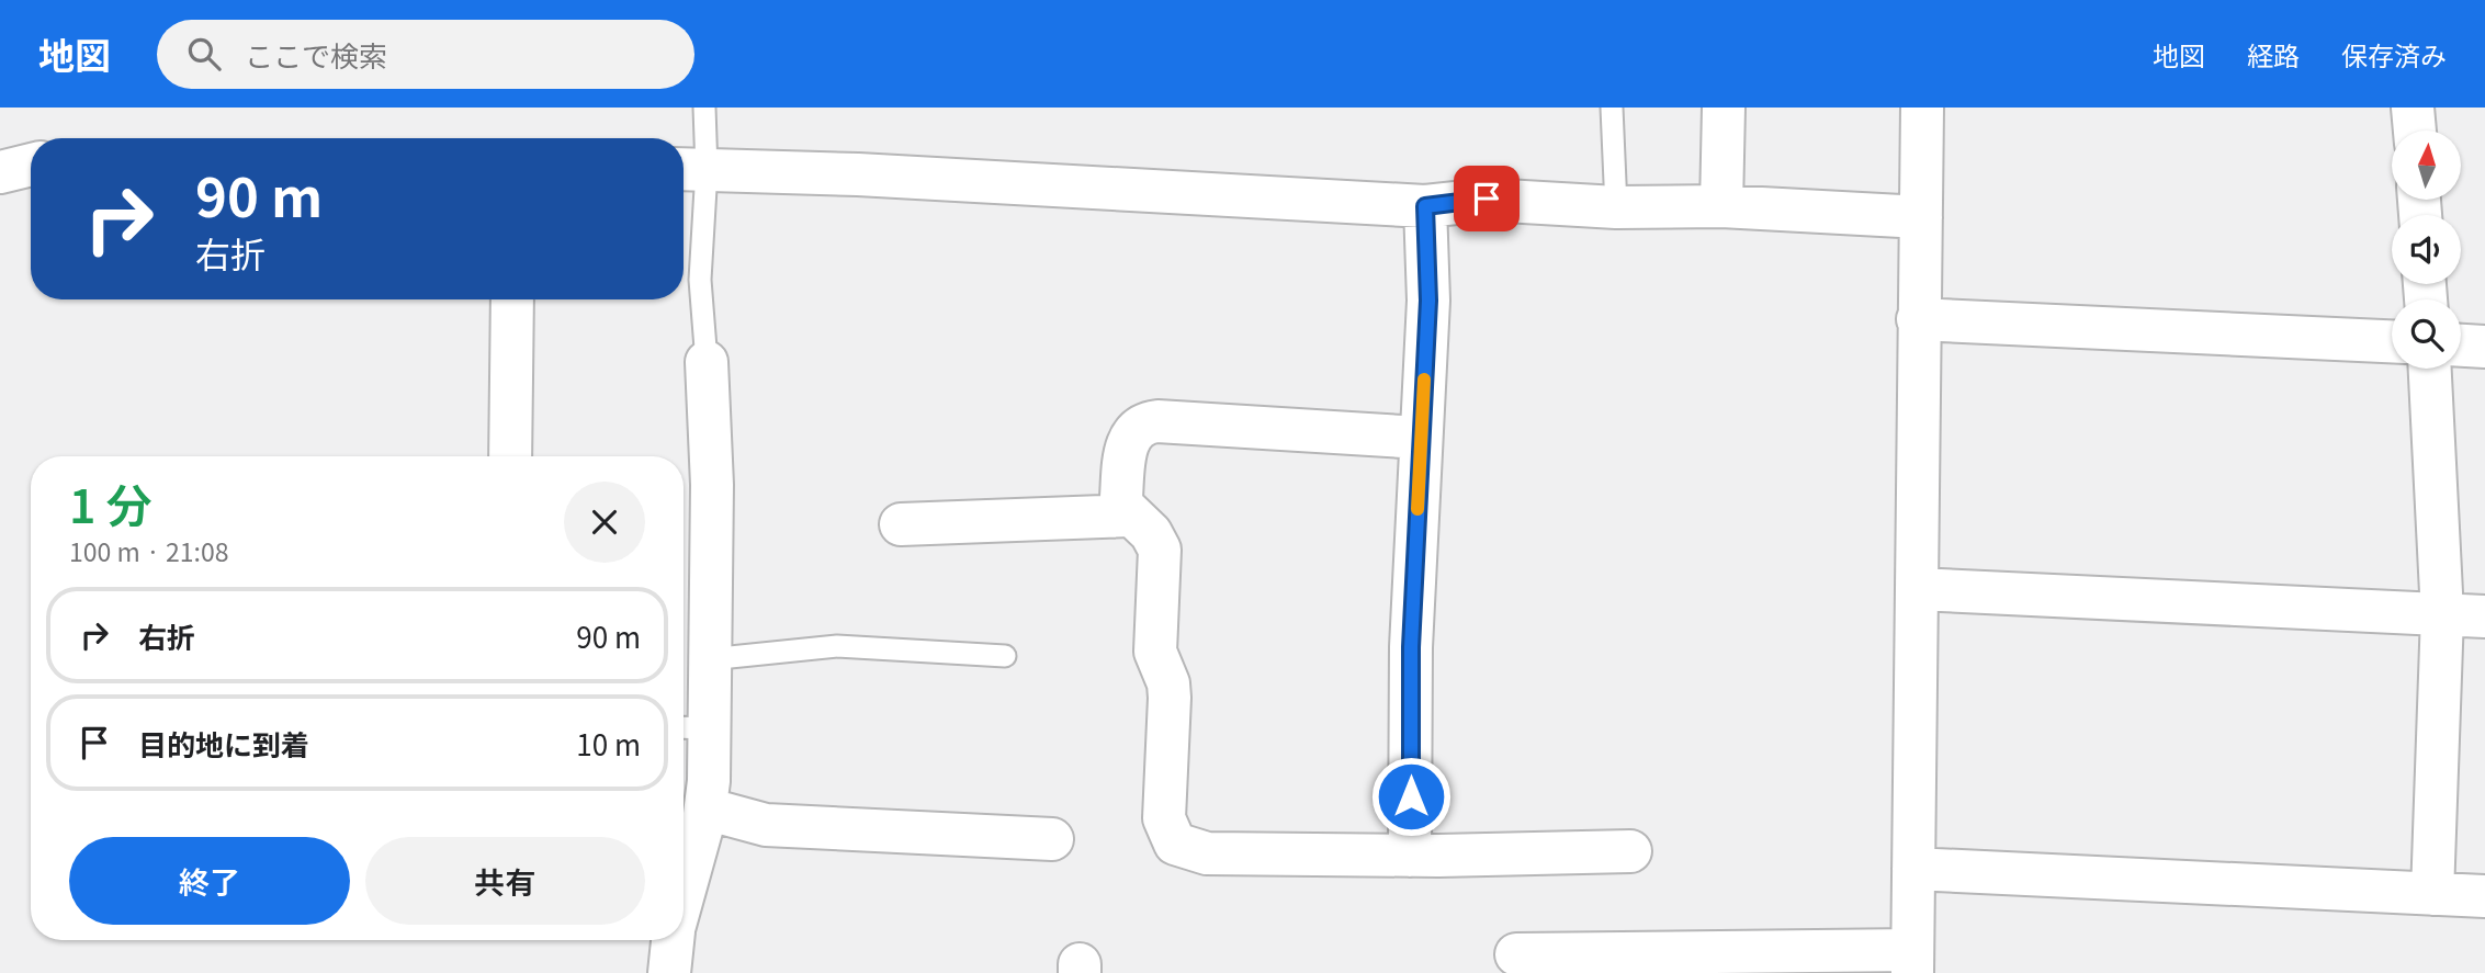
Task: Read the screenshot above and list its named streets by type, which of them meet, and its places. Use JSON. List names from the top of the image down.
{
  "north": "top",
  "page": {
    "header": "地図",
    "search": "ここで検索",
    "nav": ["地図", "経路", "保存済み"],
    "turn": ["90 m", "右折"],
    "heading": ["1 分", "100 m · 21:08"],
    "list": [
      {
        "name": "右折",
        "value": "90 m"
      },
      {
        "name": "目的地に到着",
        "value": "10 m"
      }
    ],
    "buttons": ["終了", "共有"]
  }
}
